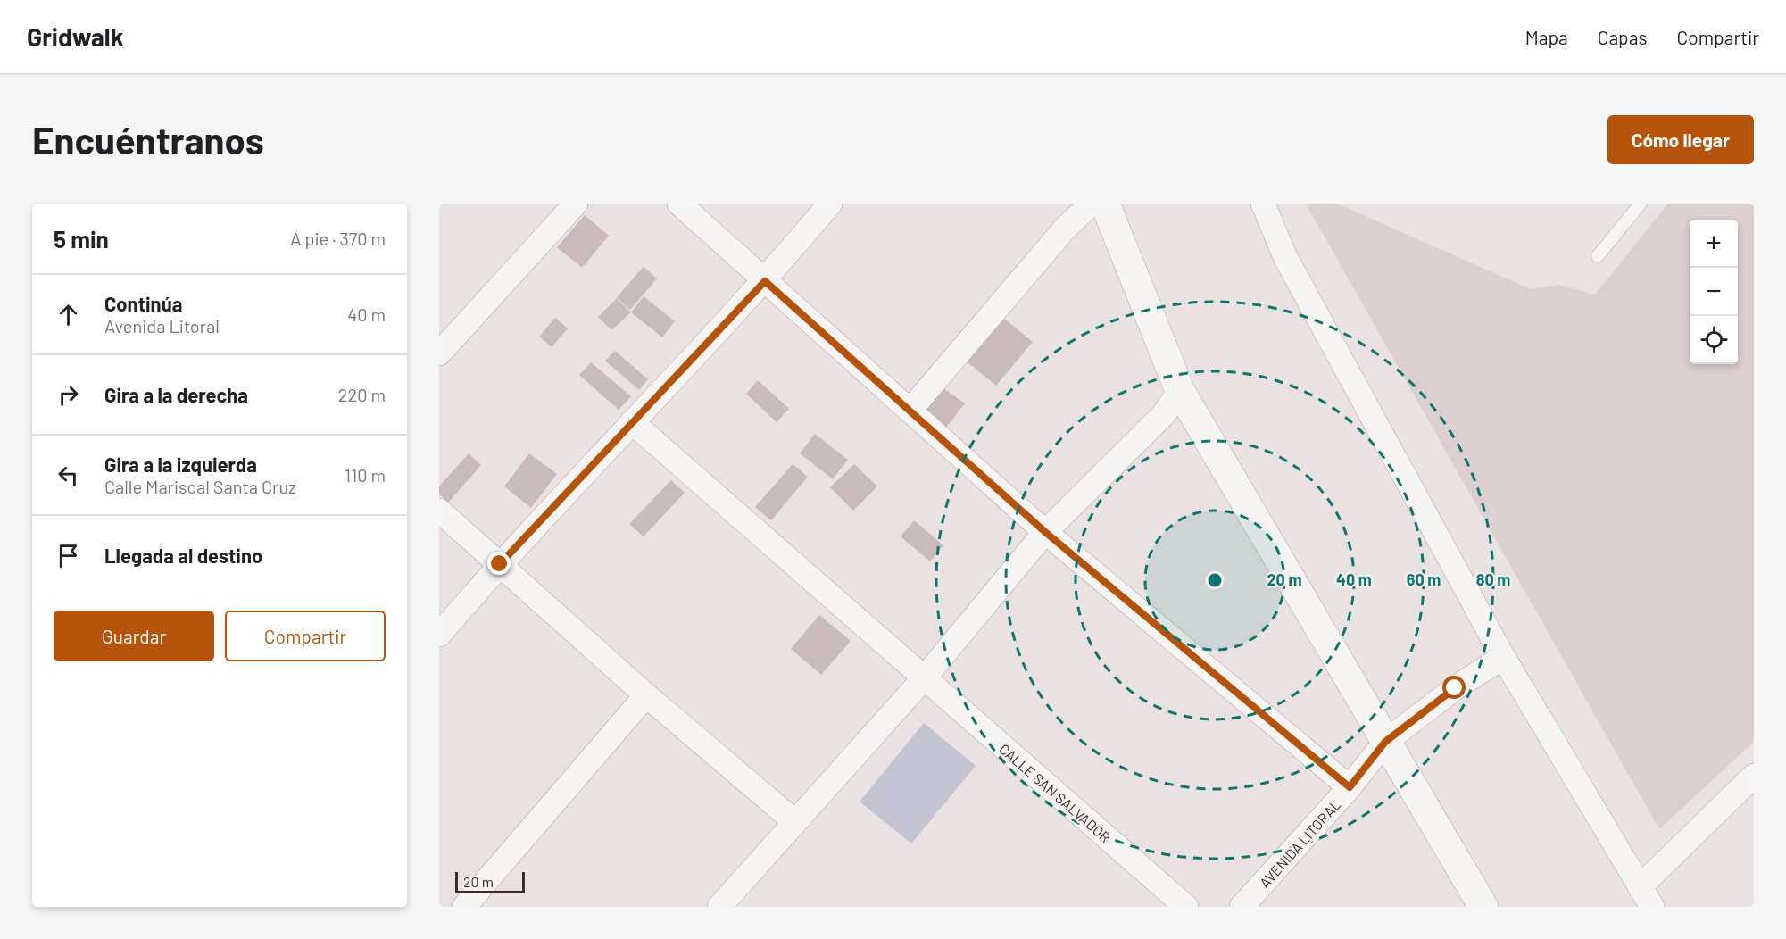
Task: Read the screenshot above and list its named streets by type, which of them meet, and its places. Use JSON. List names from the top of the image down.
{
  "streets": {
    "street": ["CALLE SAN SALVADOR", "AVENIDA LITORAL"]
  },
  "scale_bar": "20 m",
  "page": {
    "header": "Gridwalk",
    "nav": ["Mapa", "Capas", "Compartir"],
    "buttons": [
      "Cómo llegar",
      ["Guardar", "Compartir"]
    ],
    "title": "Encuéntranos",
    "heading": ["5 min", "A pie · 370 m"],
    "map_buttons": ["+", "−"],
    "list": [
      ["Continúa", "Avenida Litoral", "40 m"],
      ["Gira a la derecha", "220 m"],
      ["Gira a la izquierda", "Calle Mariscal Santa Cruz", "110 m"],
      "Llegada al destino"
    ],
    "scale": "20 m"
  },
  "rings": [
    "20 m",
    "40 m",
    "60 m",
    "80 m"
  ]
}
